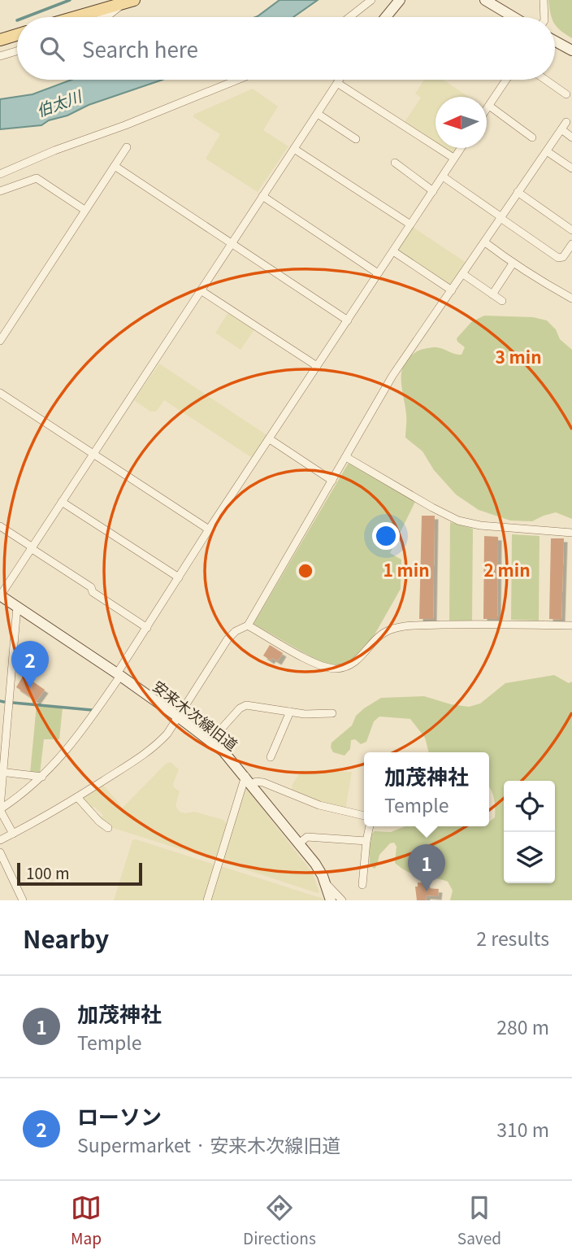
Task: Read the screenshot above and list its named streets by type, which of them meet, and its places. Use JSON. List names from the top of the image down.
{
  "streets": {
    "street": ["安来木次線旧道"]
  },
  "water": ["伯太川"],
  "scale_bar": "100 m",
  "north": "left",
  "page": {
    "search": "Search here",
    "pins": ["2", "1"],
    "popup": ["加茂神社", "Temple"],
    "scale": "100 m",
    "heading": ["Nearby", "2 results"],
    "list": [
      {
        "mark": "1",
        "name": "加茂神社",
        "note": "Temple",
        "value": "280 m"
      },
      {
        "mark": "2",
        "name": "ローソン",
        "note": "Supermarket · 安来木次線旧道",
        "value": "310 m"
      }
    ],
    "nav": ["Map", "Directions", "Saved"]
  },
  "rings": ["3 min", "1 min", "2 min"]
}
